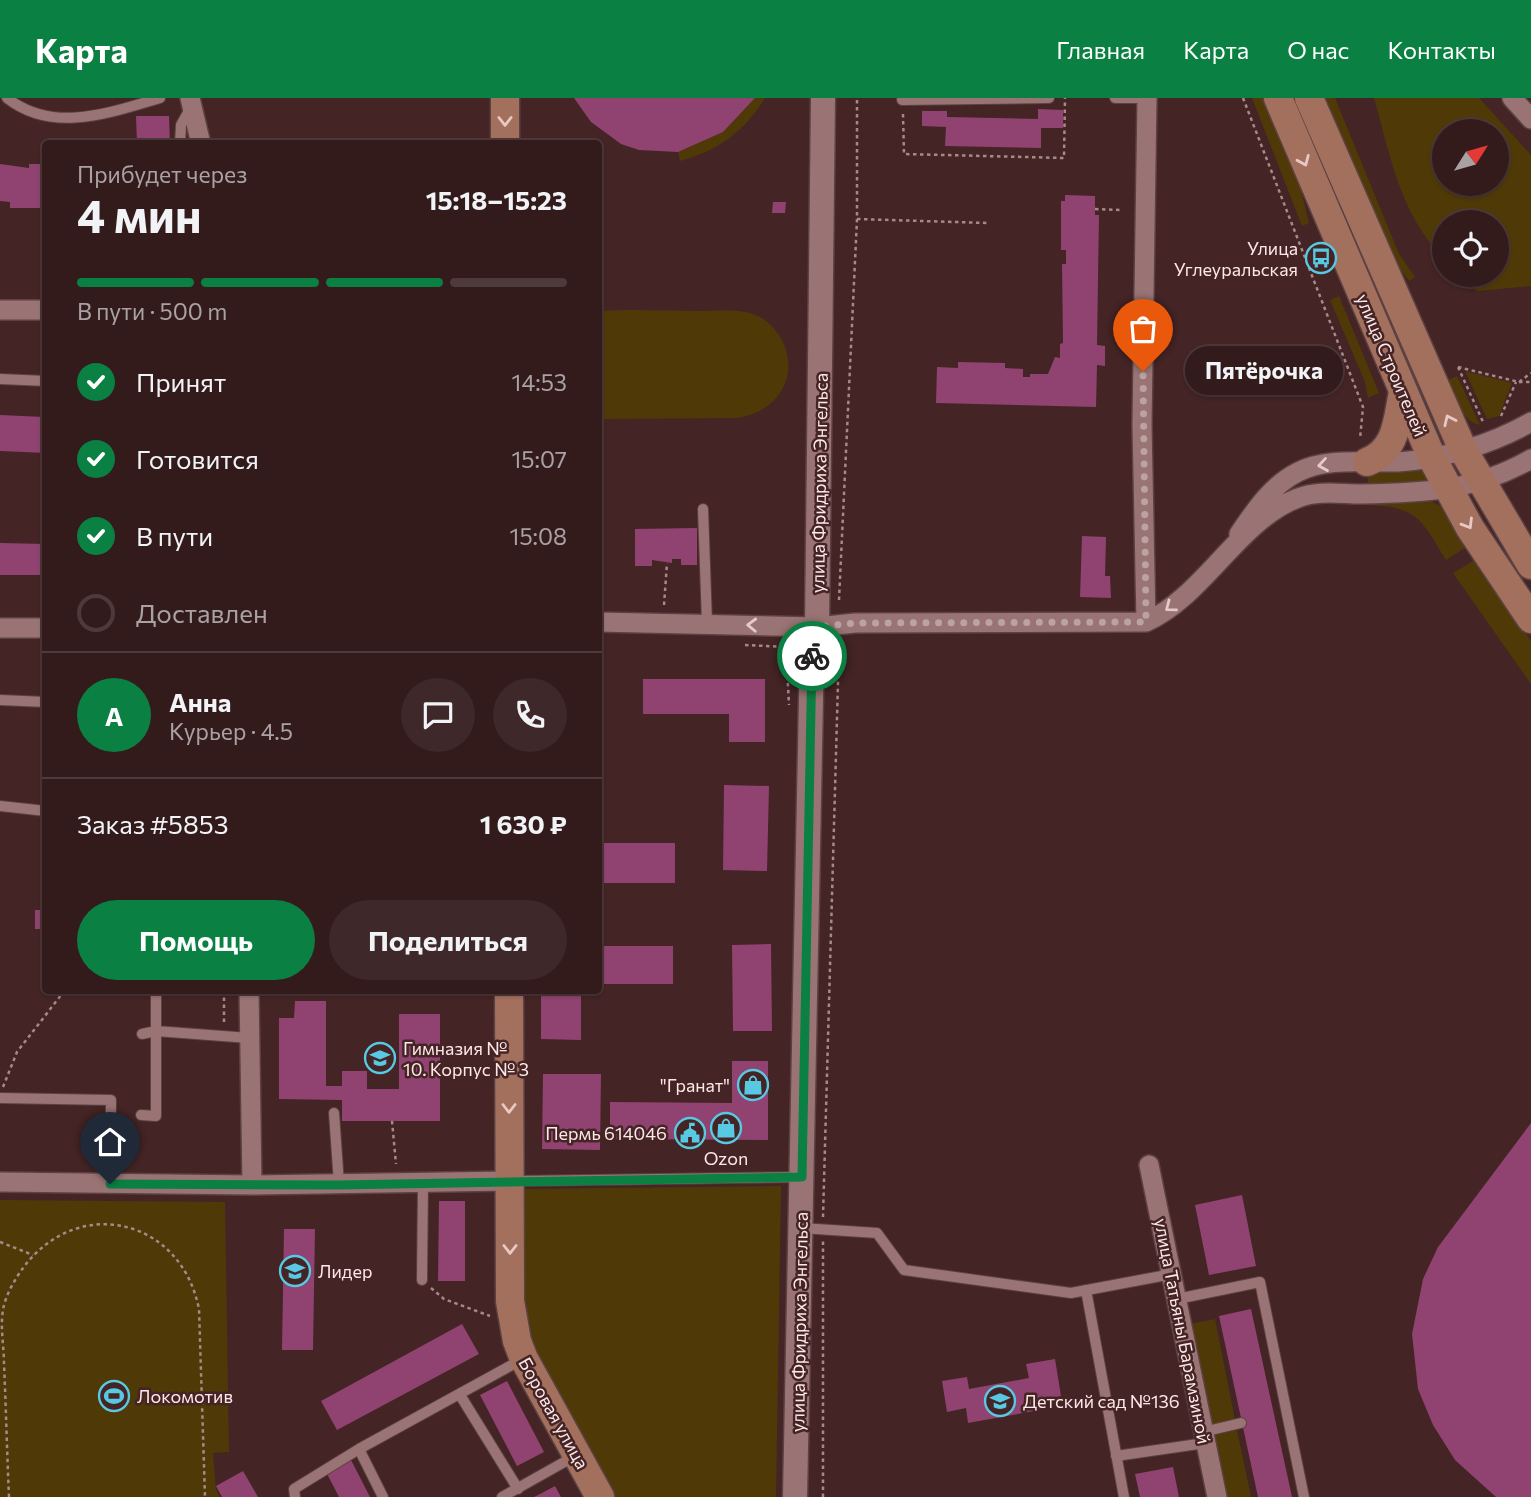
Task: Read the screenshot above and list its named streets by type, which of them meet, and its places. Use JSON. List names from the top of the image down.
{
  "streets": {
    "main road": ["улица Строителей", "Боровая улица"],
    "street": ["улица Фридриха Энгельса", "улица Татьяны Барамзиной"]
  },
  "one_way": ["Боровая улица"],
  "places": {
    "bus stop": ["Улица Углеуральская"],
    "other": ["Пятёрочка"],
    "school or university": ["Гимназия № 10. Корпус № 3", "Лидер", "Детский сад №136"],
    "shop": ["\"Гранат\"", "Ozon"],
    "public building": ["Пермь 614046"],
    "sports": ["Локомотив"]
  },
  "north": "top right",
  "page": {
    "header": "Карта",
    "nav": [
      "Главная",
      "Карта",
      "О нас",
      "Контакты"
    ],
    "heading": ["4 мин", "Прибудет через", "15:18–15:23"],
    "panel": [
      "Анна",
      "Курьер · 4.5",
      "Заказ #5853",
      "1 630 ₽"
    ],
    "bar": "В пути · 500 m",
    "list": [
      ["Принят", "14:53"],
      ["Готовится", "15:07"],
      ["В пути", "15:08"],
      "Доставлен"
    ],
    "bubble": "Пятёрочка",
    "round": "А",
    "buttons": ["Помощь", "Поделиться"]
  }
}
